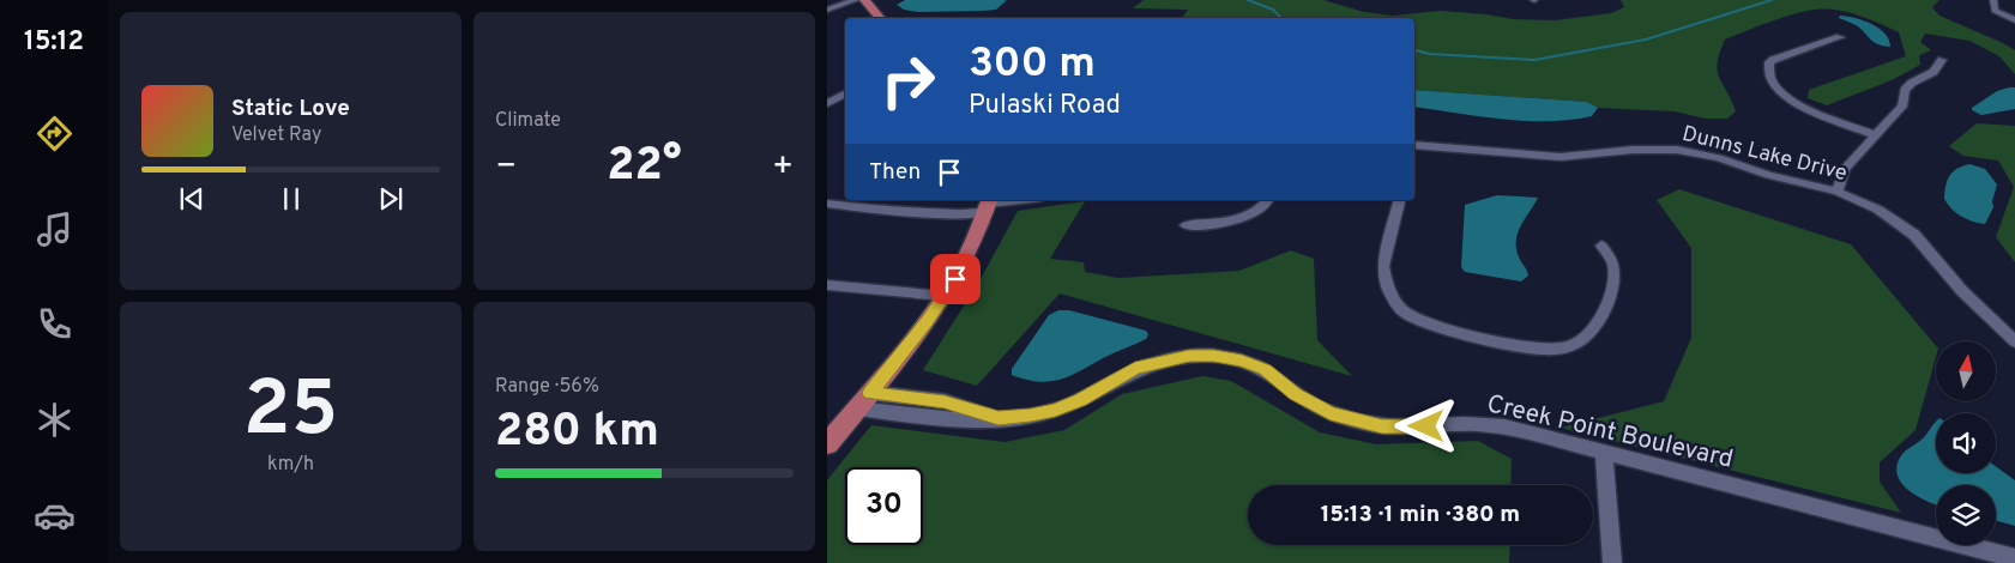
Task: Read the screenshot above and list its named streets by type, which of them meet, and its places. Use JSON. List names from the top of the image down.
{
  "streets": {
    "street": ["Dunns Lake Drive", "Creek Point Boulevard"]
  },
  "north": "top",
  "page": {
    "tabs": "15:12",
    "tile": [
      "Climate",
      ["25", "km/h"],
      ["Range · 56%", "280 km"]
    ],
    "turn": ["300 m", "Pulaski Road"],
    "song": ["Static Love", "Velvet Ray"],
    "heat": ["−", "22°", "+"],
    "then": "Then",
    "limit": "30",
    "trip": "15:13 · 1 min · 380 m"
  }
}
